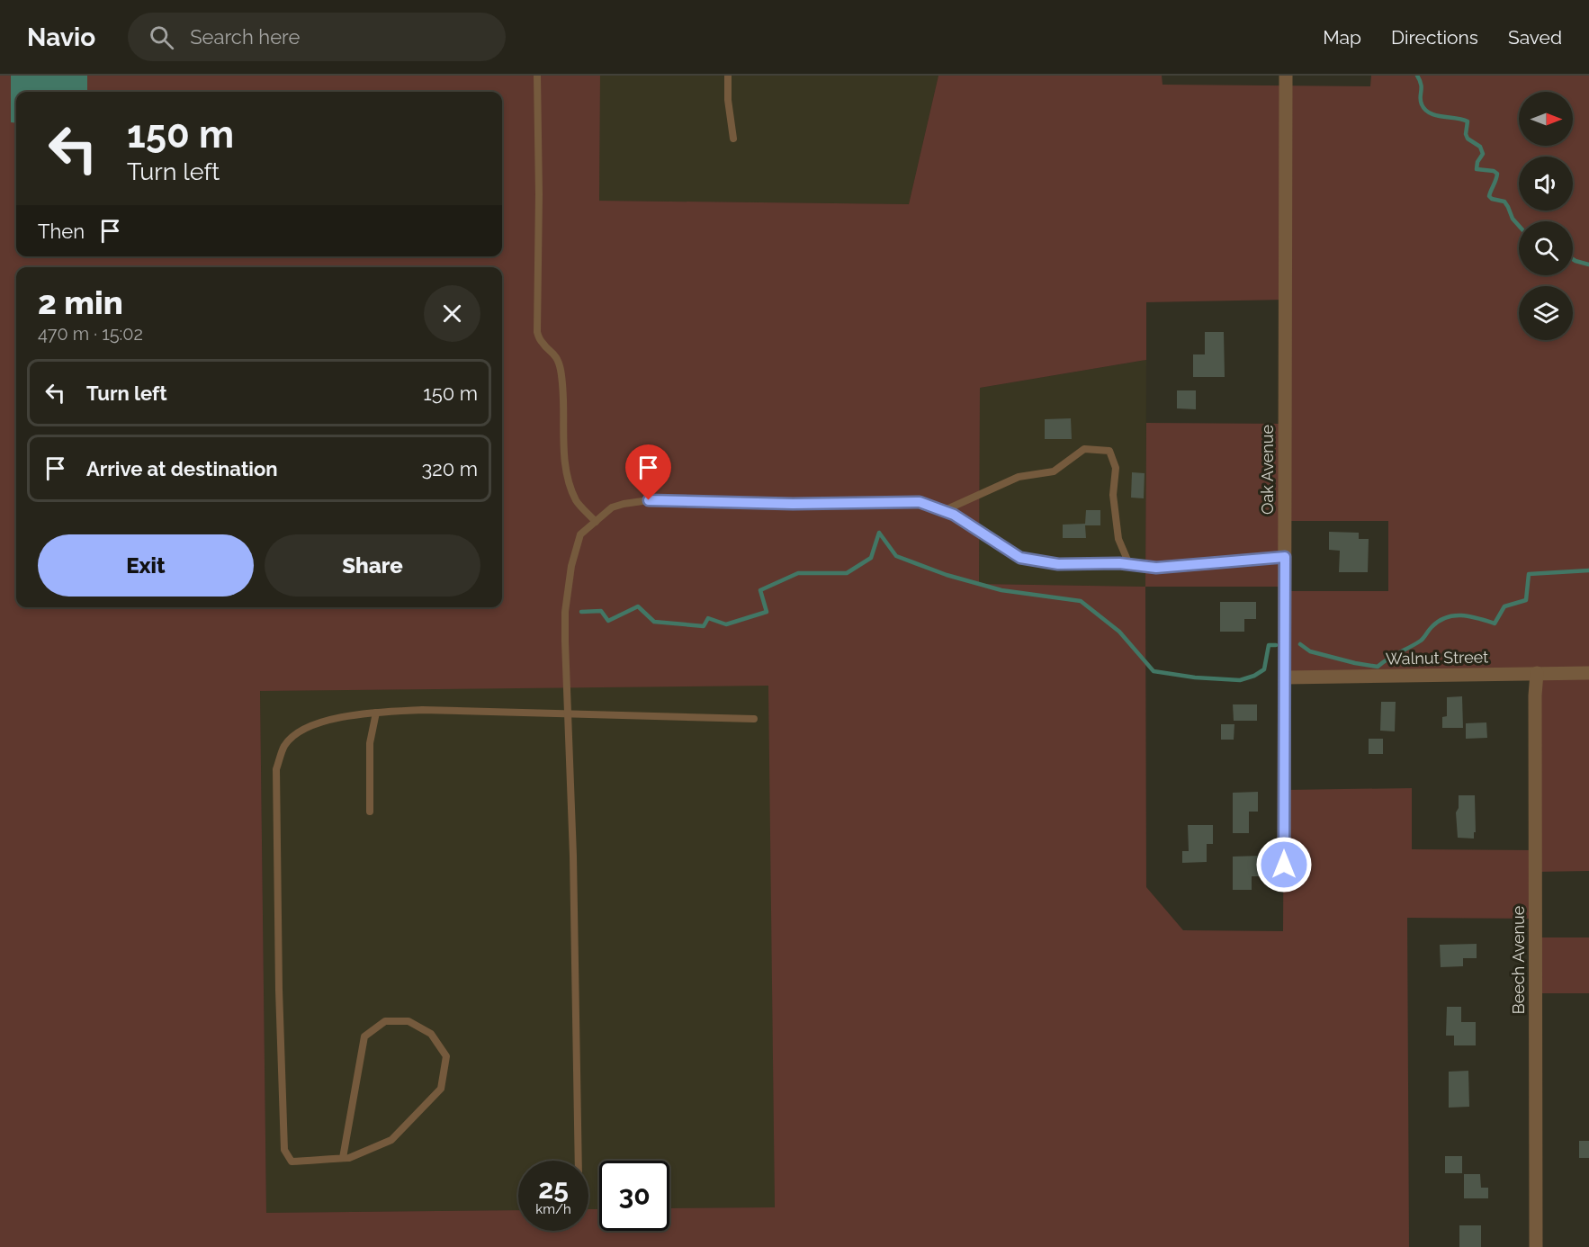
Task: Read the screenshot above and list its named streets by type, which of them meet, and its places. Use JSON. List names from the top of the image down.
{
  "streets": {
    "street": ["Oak Avenue", "Walnut Street", "Beech Avenue"]
  },
  "crossings": [
    ["Oak Avenue", "Walnut Street"],
    ["Walnut Street", "Beech Avenue"]
  ],
  "north": "right",
  "page": {
    "header": "Navio",
    "search": "Search here",
    "nav": ["Map", "Directions", "Saved"],
    "turn": ["150 m", "Turn left"],
    "then": "Then",
    "heading": ["2 min", "470 m · 15:02"],
    "list": [
      {
        "name": "Turn left",
        "value": "150 m"
      },
      {
        "name": "Arrive at destination",
        "value": "320 m"
      }
    ],
    "buttons": ["Exit", "Share"],
    "speed": "25 km/h",
    "limit": "30"
  }
}
